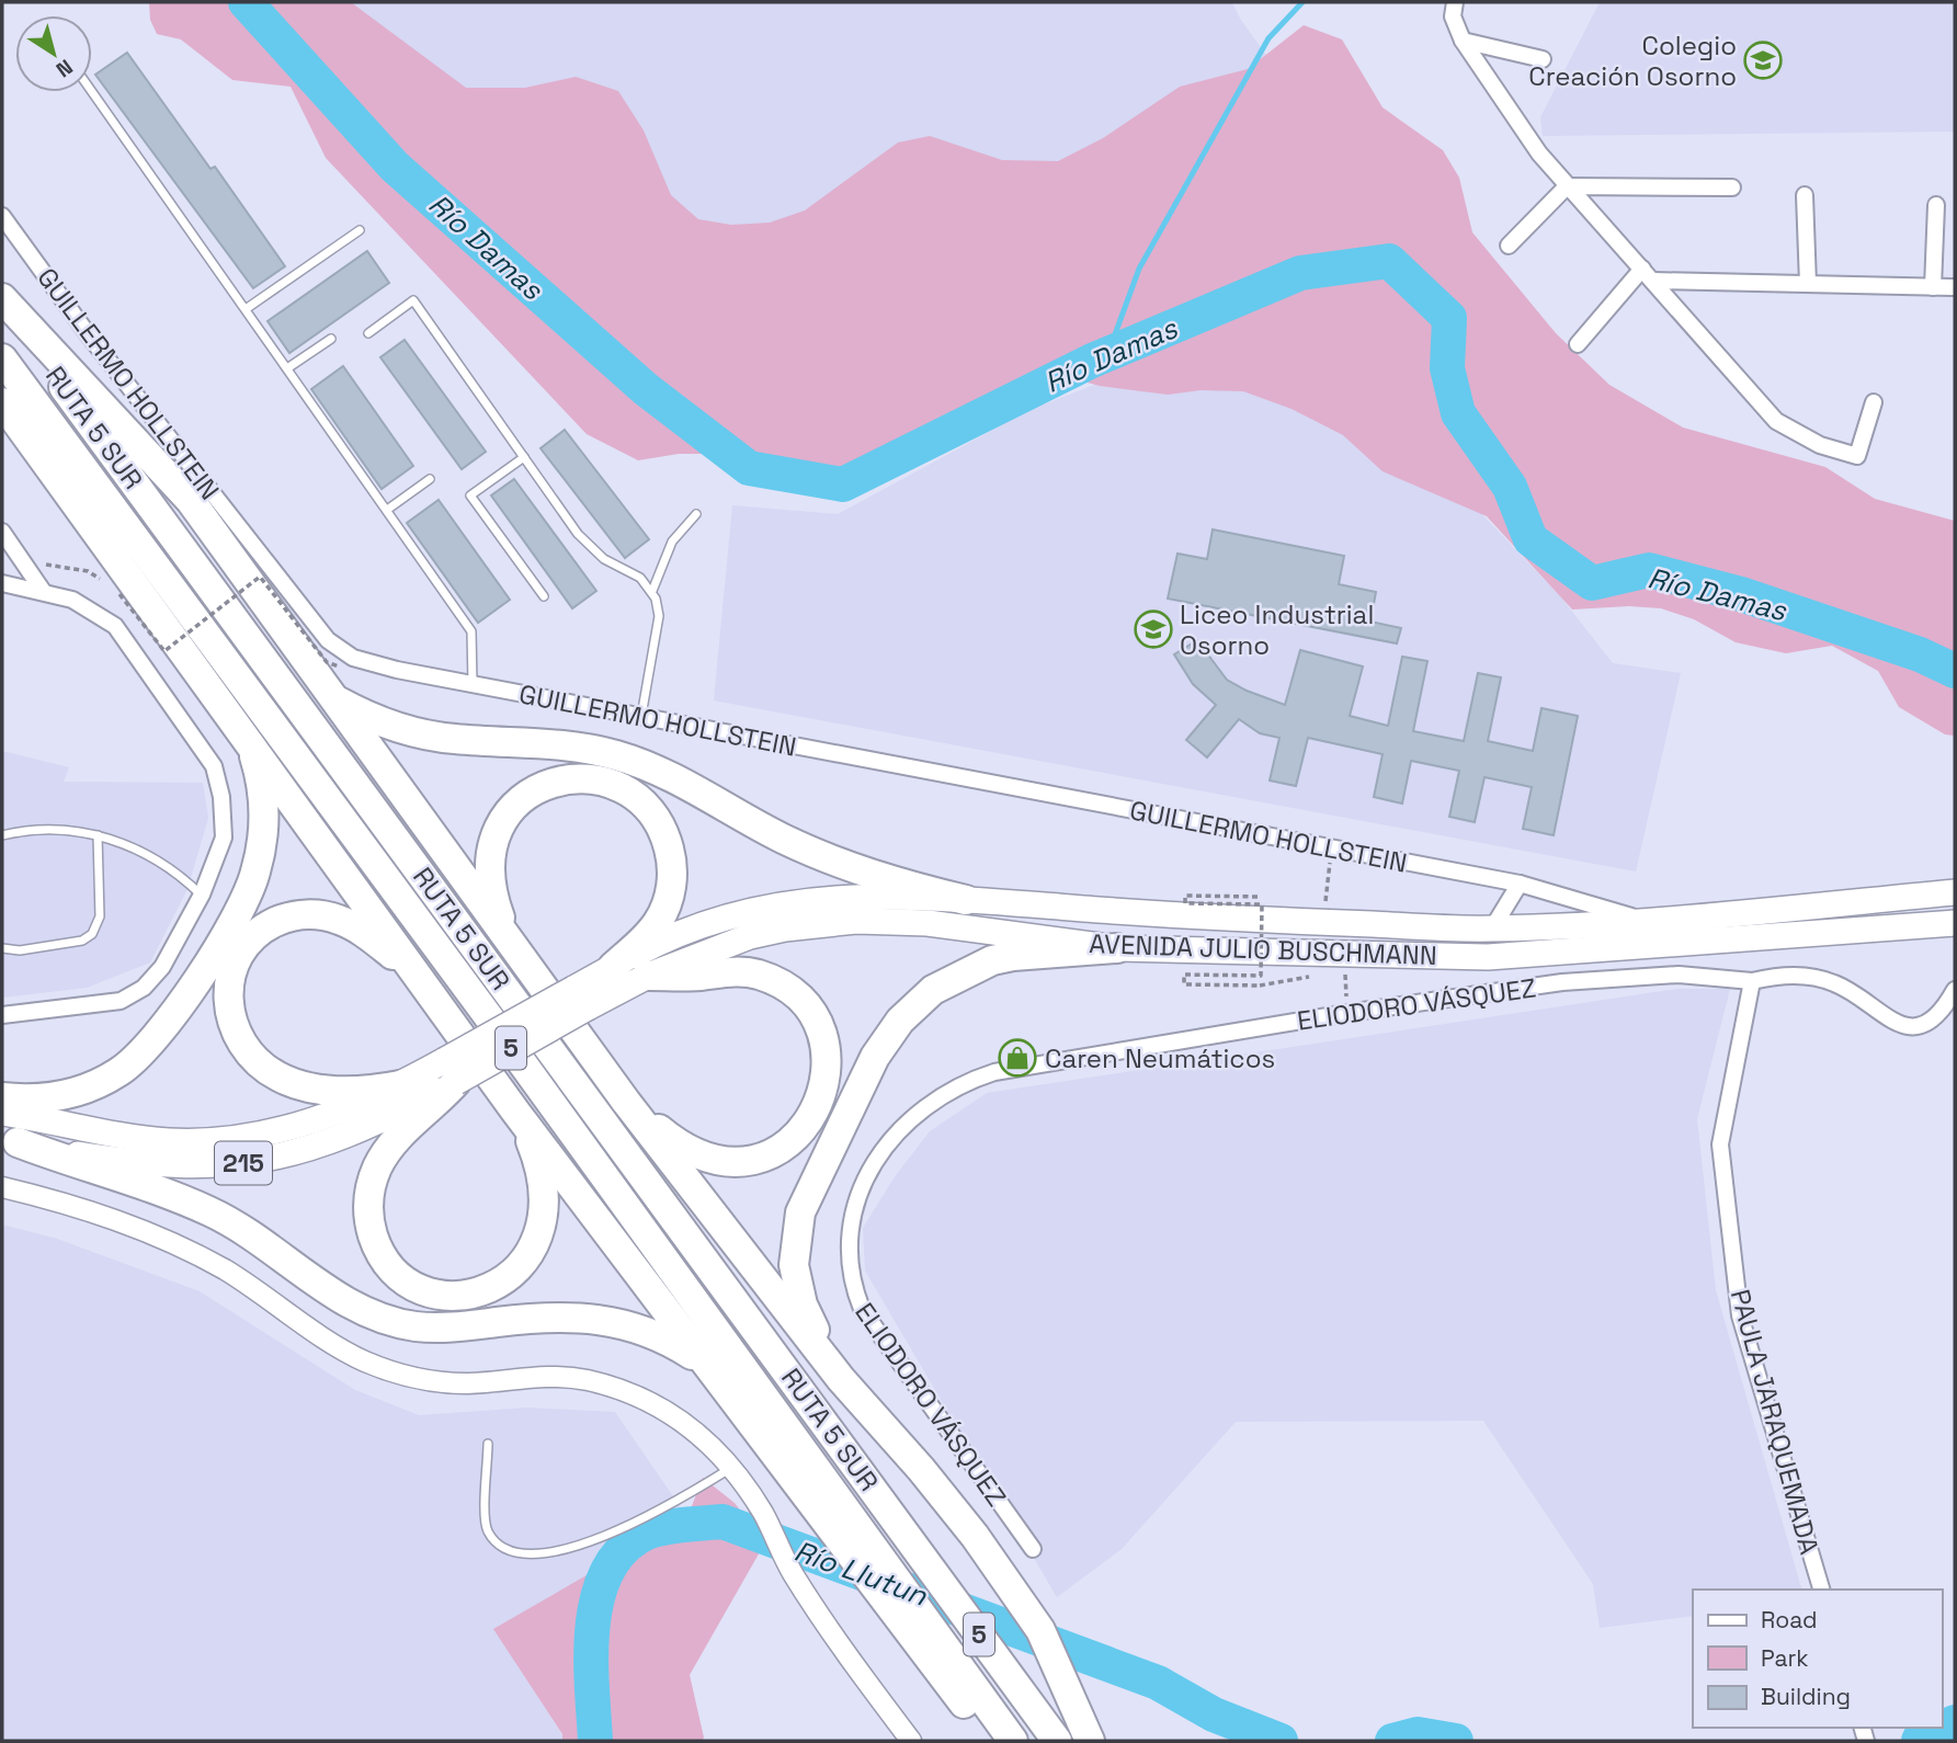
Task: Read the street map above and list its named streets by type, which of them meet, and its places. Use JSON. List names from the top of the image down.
{
  "streets": {
    "highway": ["RUTA 5 SUR", "5"],
    "main road": ["AVENIDA JULIO BUSCHMANN", "215"],
    "street": ["GUILLERMO HOLLSTEIN", "ELIODORO VÁSQUEZ", "PAULA JARAQUEMADA"]
  },
  "crossings": [
    ["GUILLERMO HOLLSTEIN", "AVENIDA JULIO BUSCHMANN"],
    ["ELIODORO VÁSQUEZ", "PAULA JARAQUEMADA"]
  ],
  "water": ["Río Damas", "Río Llutun"],
  "places": {
    "school or university": ["Colegio Creación Osorno", "Liceo Industrial Osorno"],
    "shop": ["Caren Neumáticos"]
  },
  "legend": ["Road", "Park", "Building"],
  "north": "bottom right"
}
